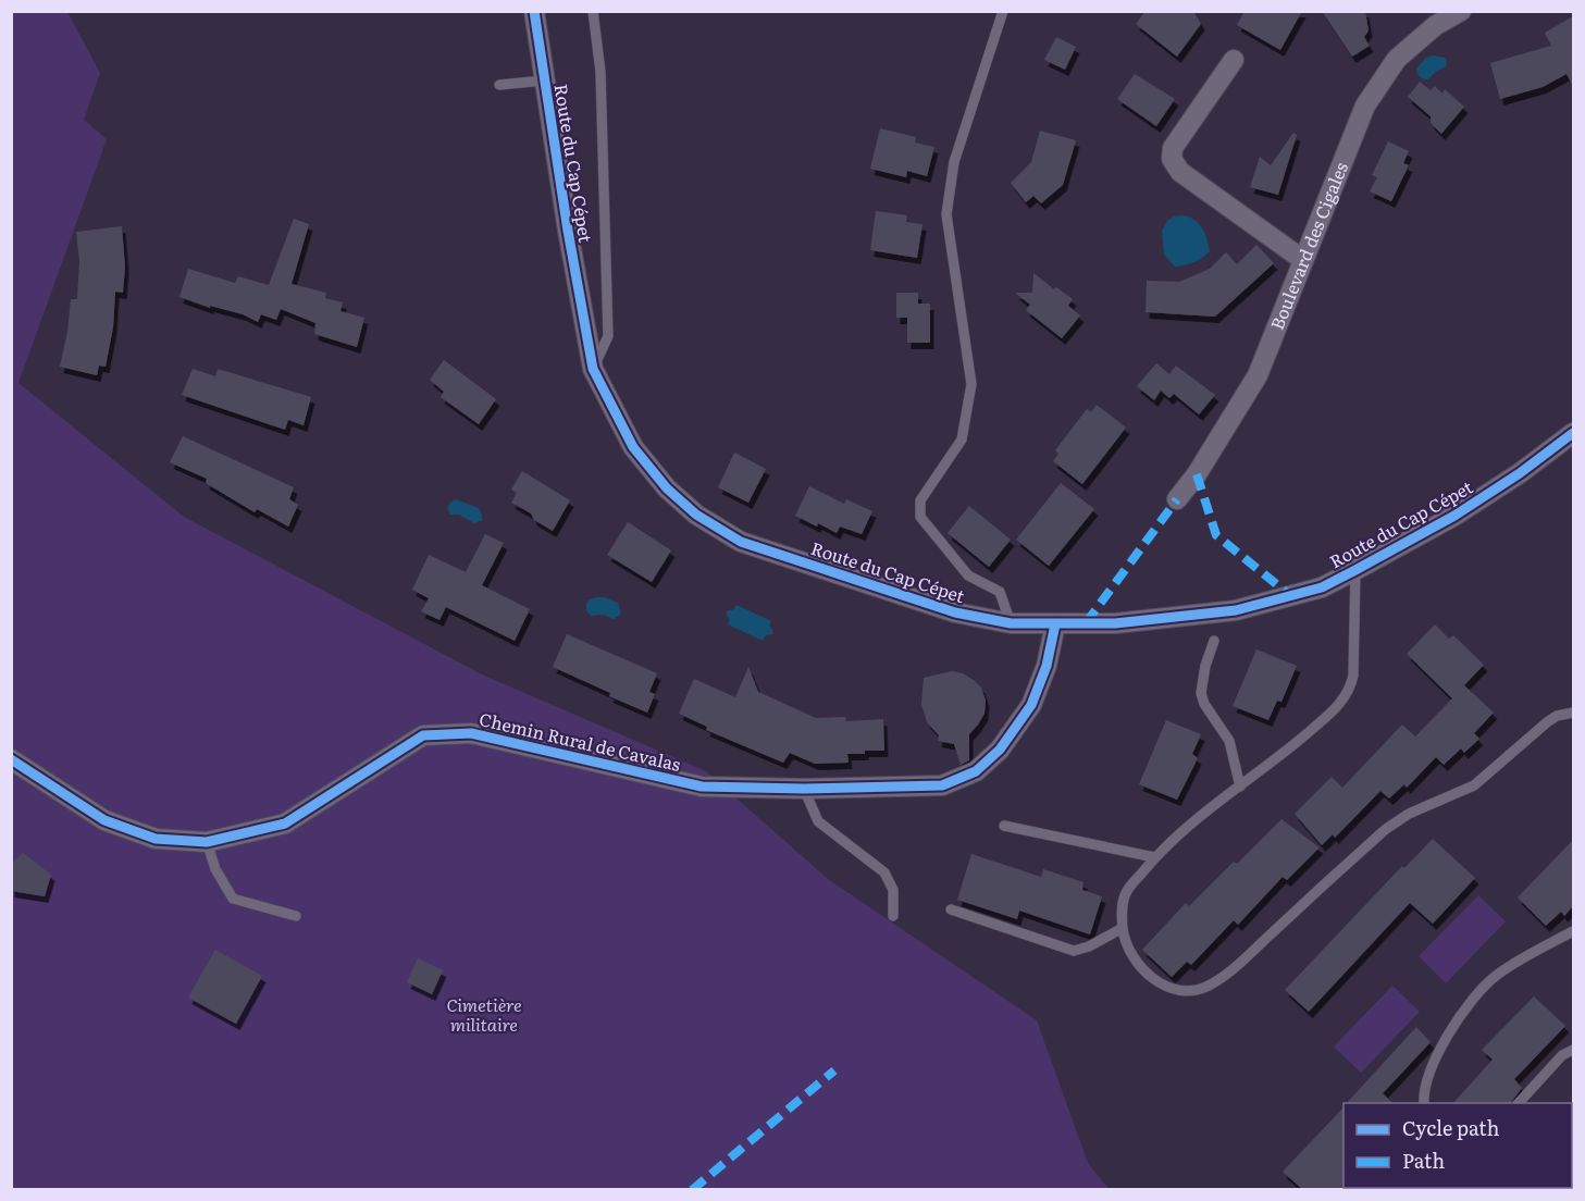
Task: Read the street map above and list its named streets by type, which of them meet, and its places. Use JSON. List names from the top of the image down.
{
  "streets": {
    "street": ["Route du Cap Cépet", "Boulevard des Cigales", "Chemin Rural de Cavalas"]
  },
  "crossings": [
    ["Route du Cap Cépet", "Chemin Rural de Cavalas"]
  ],
  "parks": ["Cimetière militaire"],
  "legend": ["Cycle path", "Path"]
}
